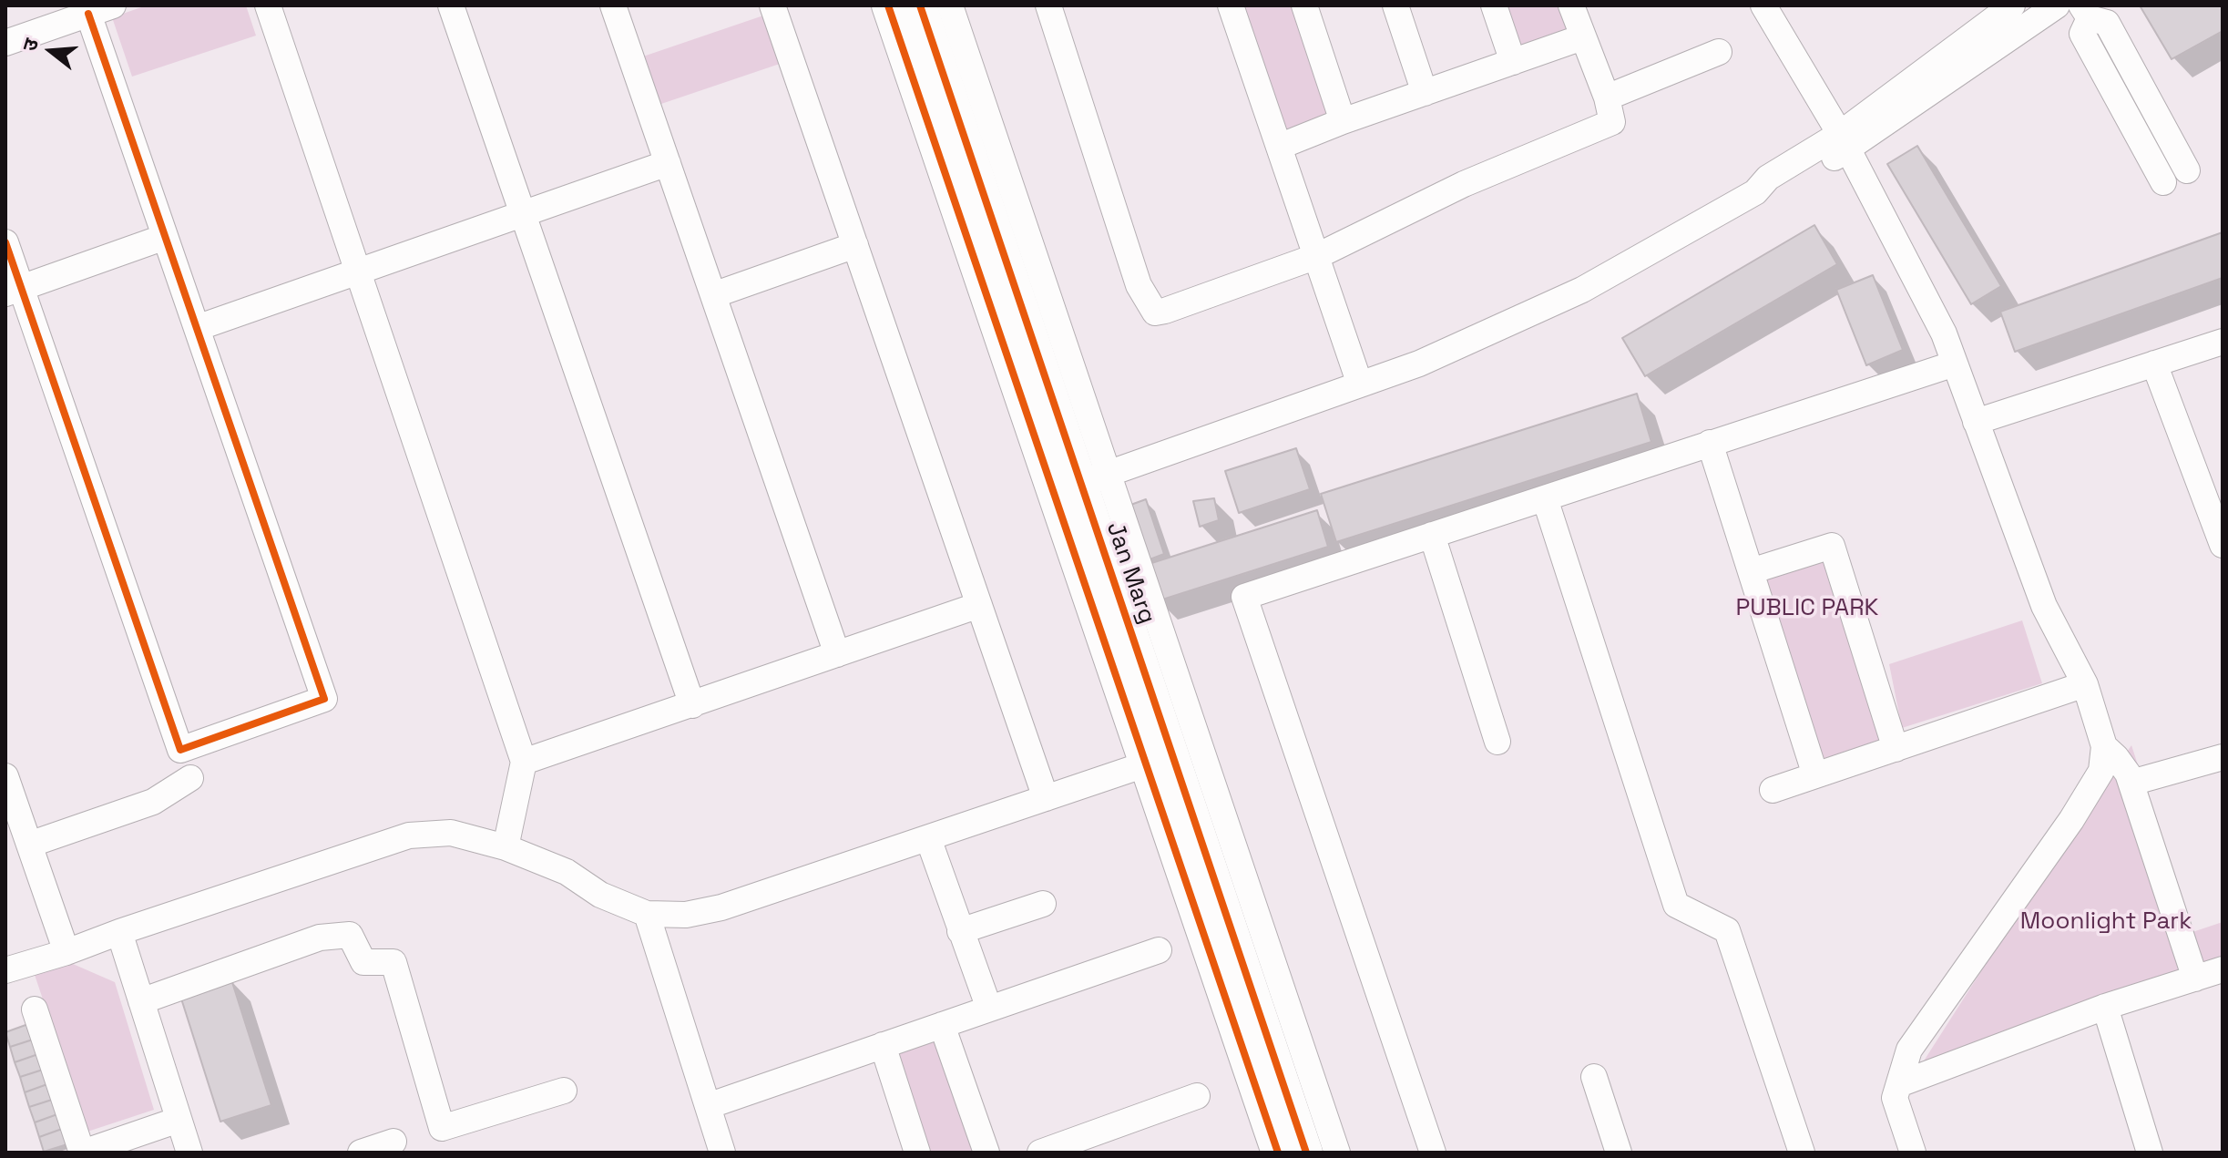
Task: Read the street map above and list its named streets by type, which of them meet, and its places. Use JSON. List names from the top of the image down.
{
  "streets": {
    "main road": ["Jan Marg"]
  },
  "parks": ["PUBLIC PARK", "Moonlight Park"],
  "north": "left"
}
